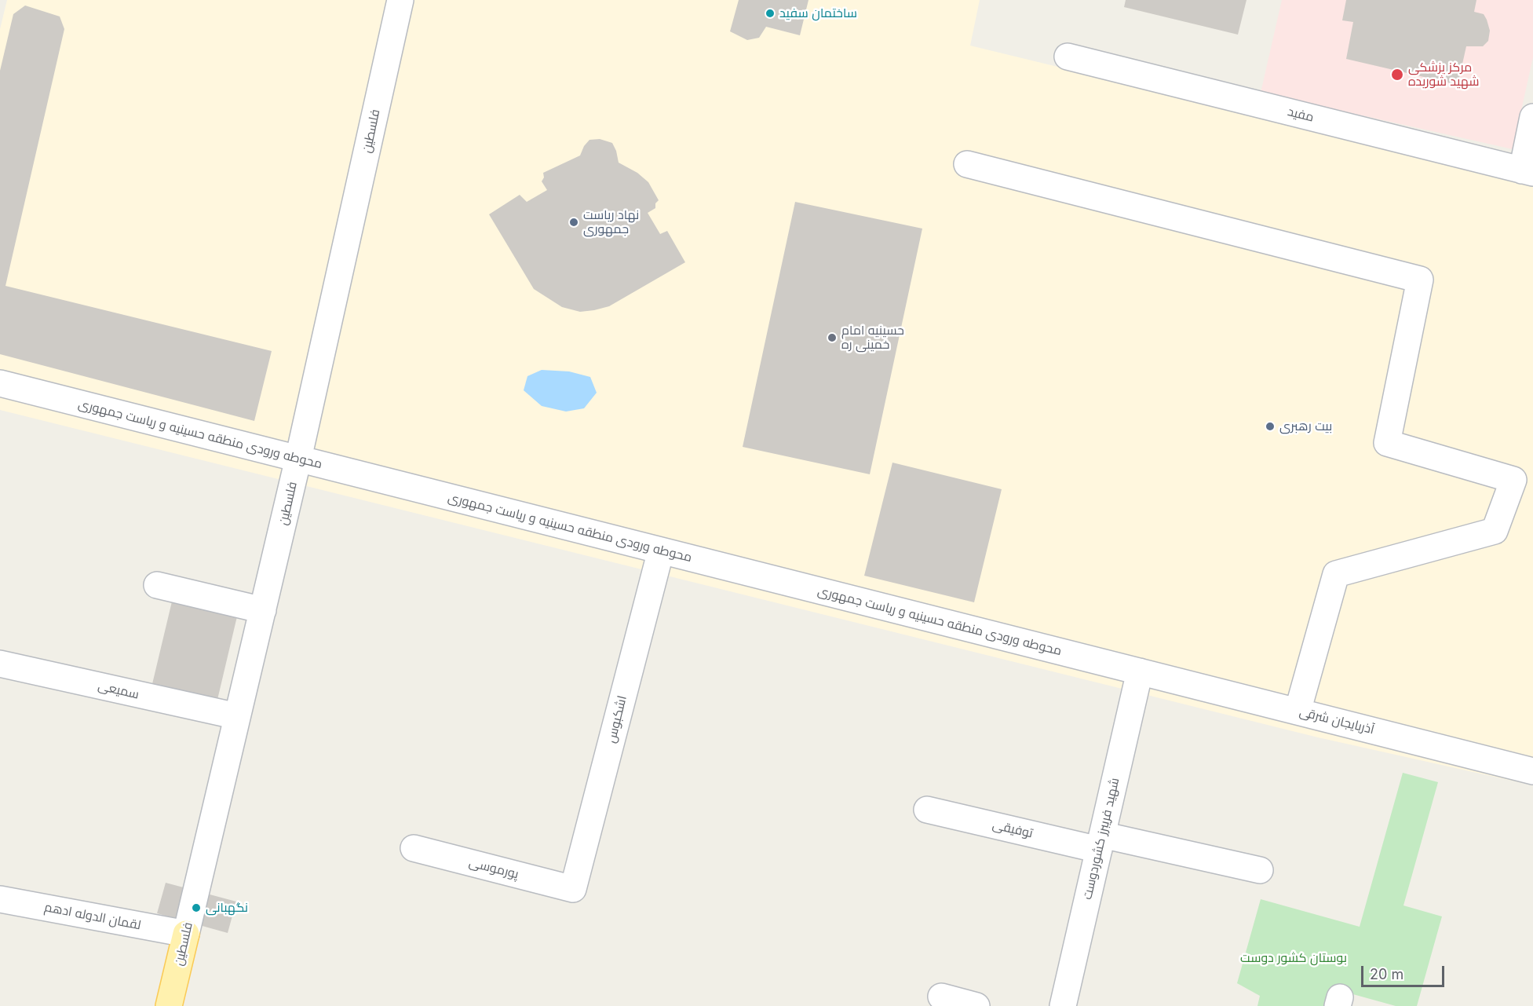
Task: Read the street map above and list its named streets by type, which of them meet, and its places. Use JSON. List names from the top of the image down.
{
  "streets": {
    "main road": ["فلسطین"],
    "street": [
      "مفید",
      "محوطه ورودی منطقه حسینیه و ریاست جمهوری",
      "سمیعی",
      "اشکبوس",
      "آذربایجان شرقی",
      "توفیقی",
      "شهید فریبرز کشوردوست",
      "پورموسی",
      "لقمان الدوله ادهم"
    ]
  },
  "crossings": [
    ["فلسطین", "محوطه ورودی منطقه حسینیه و ریاست جمهوری"],
    ["فلسطین", "سمیعی"],
    ["فلسطین", "لقمان الدوله ادهم"],
    ["محوطه ورودی منطقه حسینیه و ریاست جمهوری", "اشکبوس"],
    ["محوطه ورودی منطقه حسینیه و ریاست جمهوری", "آذربایجان شرقی"],
    ["محوطه ورودی منطقه حسینیه و ریاست جمهوری", "شهید فریبرز کشوردوست"],
    ["اشکبوس", "پورموسی"],
    ["آذربایجان شرقی", "شهید فریبرز کشوردوست"],
    ["توفیقی", "شهید فریبرز کشوردوست"]
  ],
  "parks": ["بوستان کشور دوست"],
  "places": [
    "ساختمان سفید",
    "مرکز پزشکی شهید شوریده",
    "نهاد ریاست جمهوری",
    "حسینیه امام خمینی ره",
    "بیت رهبری",
    "نگهبانی"
  ],
  "scale_bar": "20 m"
}
